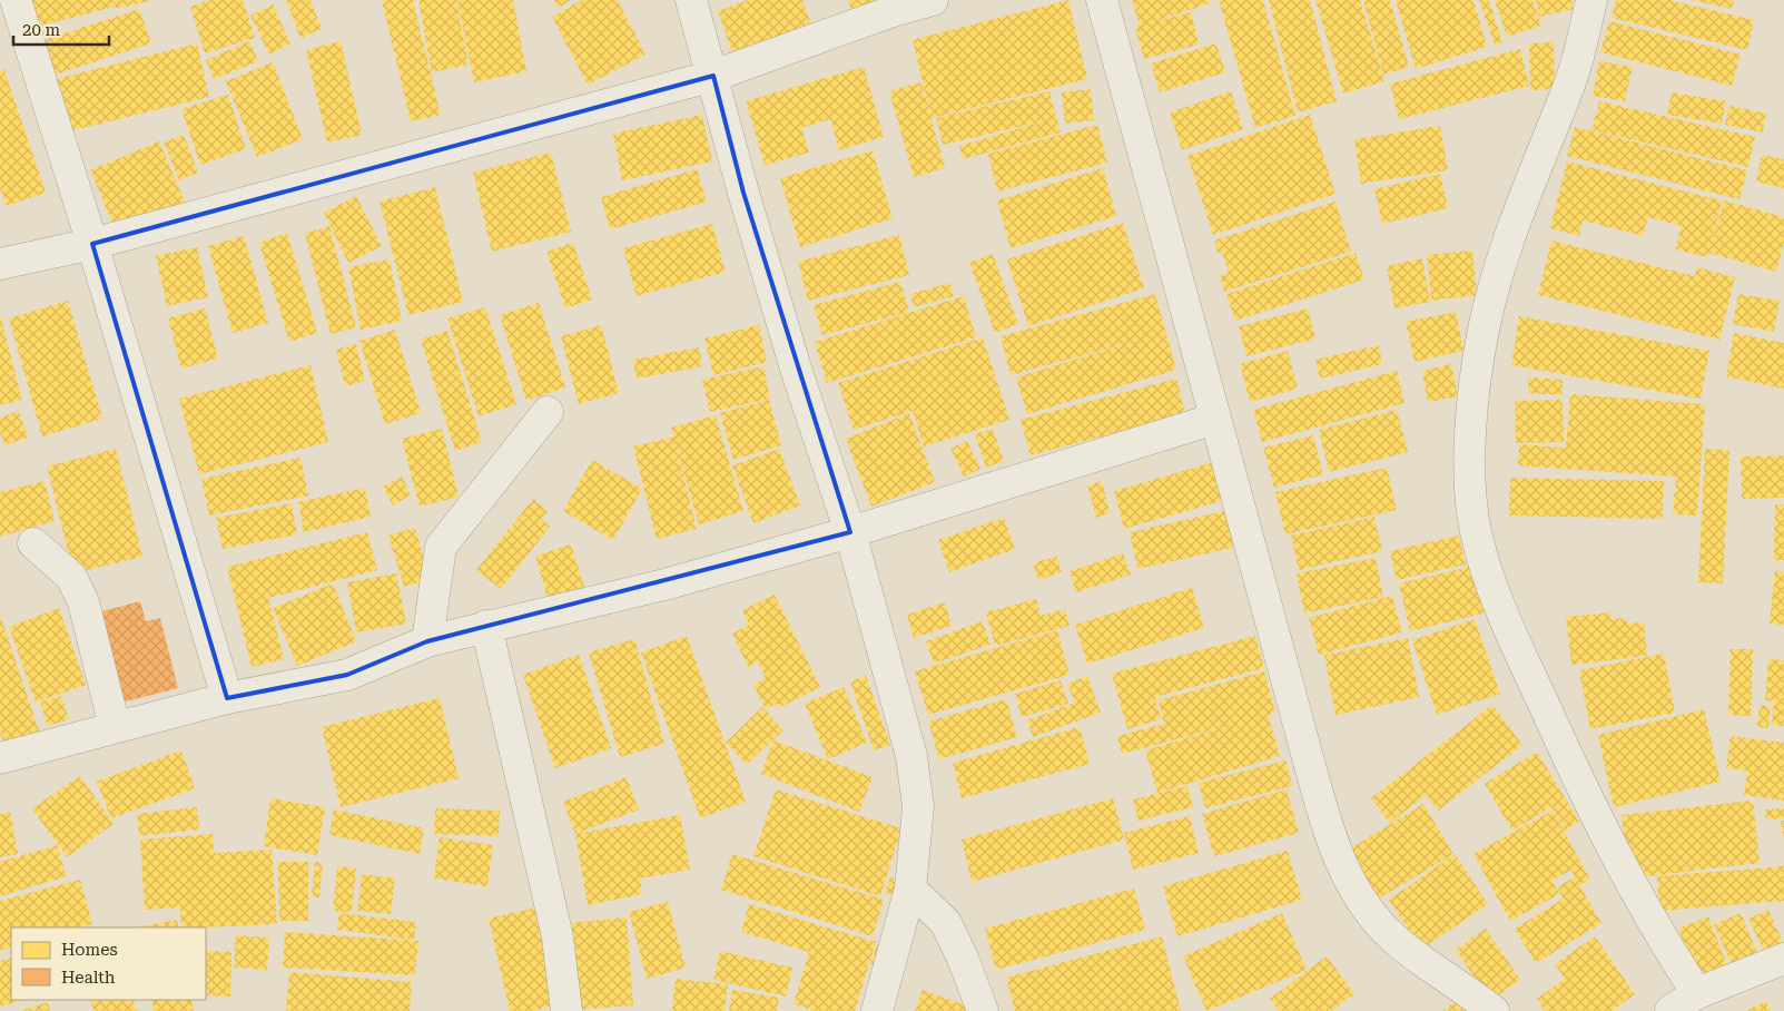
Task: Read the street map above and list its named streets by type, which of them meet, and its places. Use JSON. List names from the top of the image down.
{
  "legend": ["Homes", "Health"],
  "scale_bar": "20 m"
}
